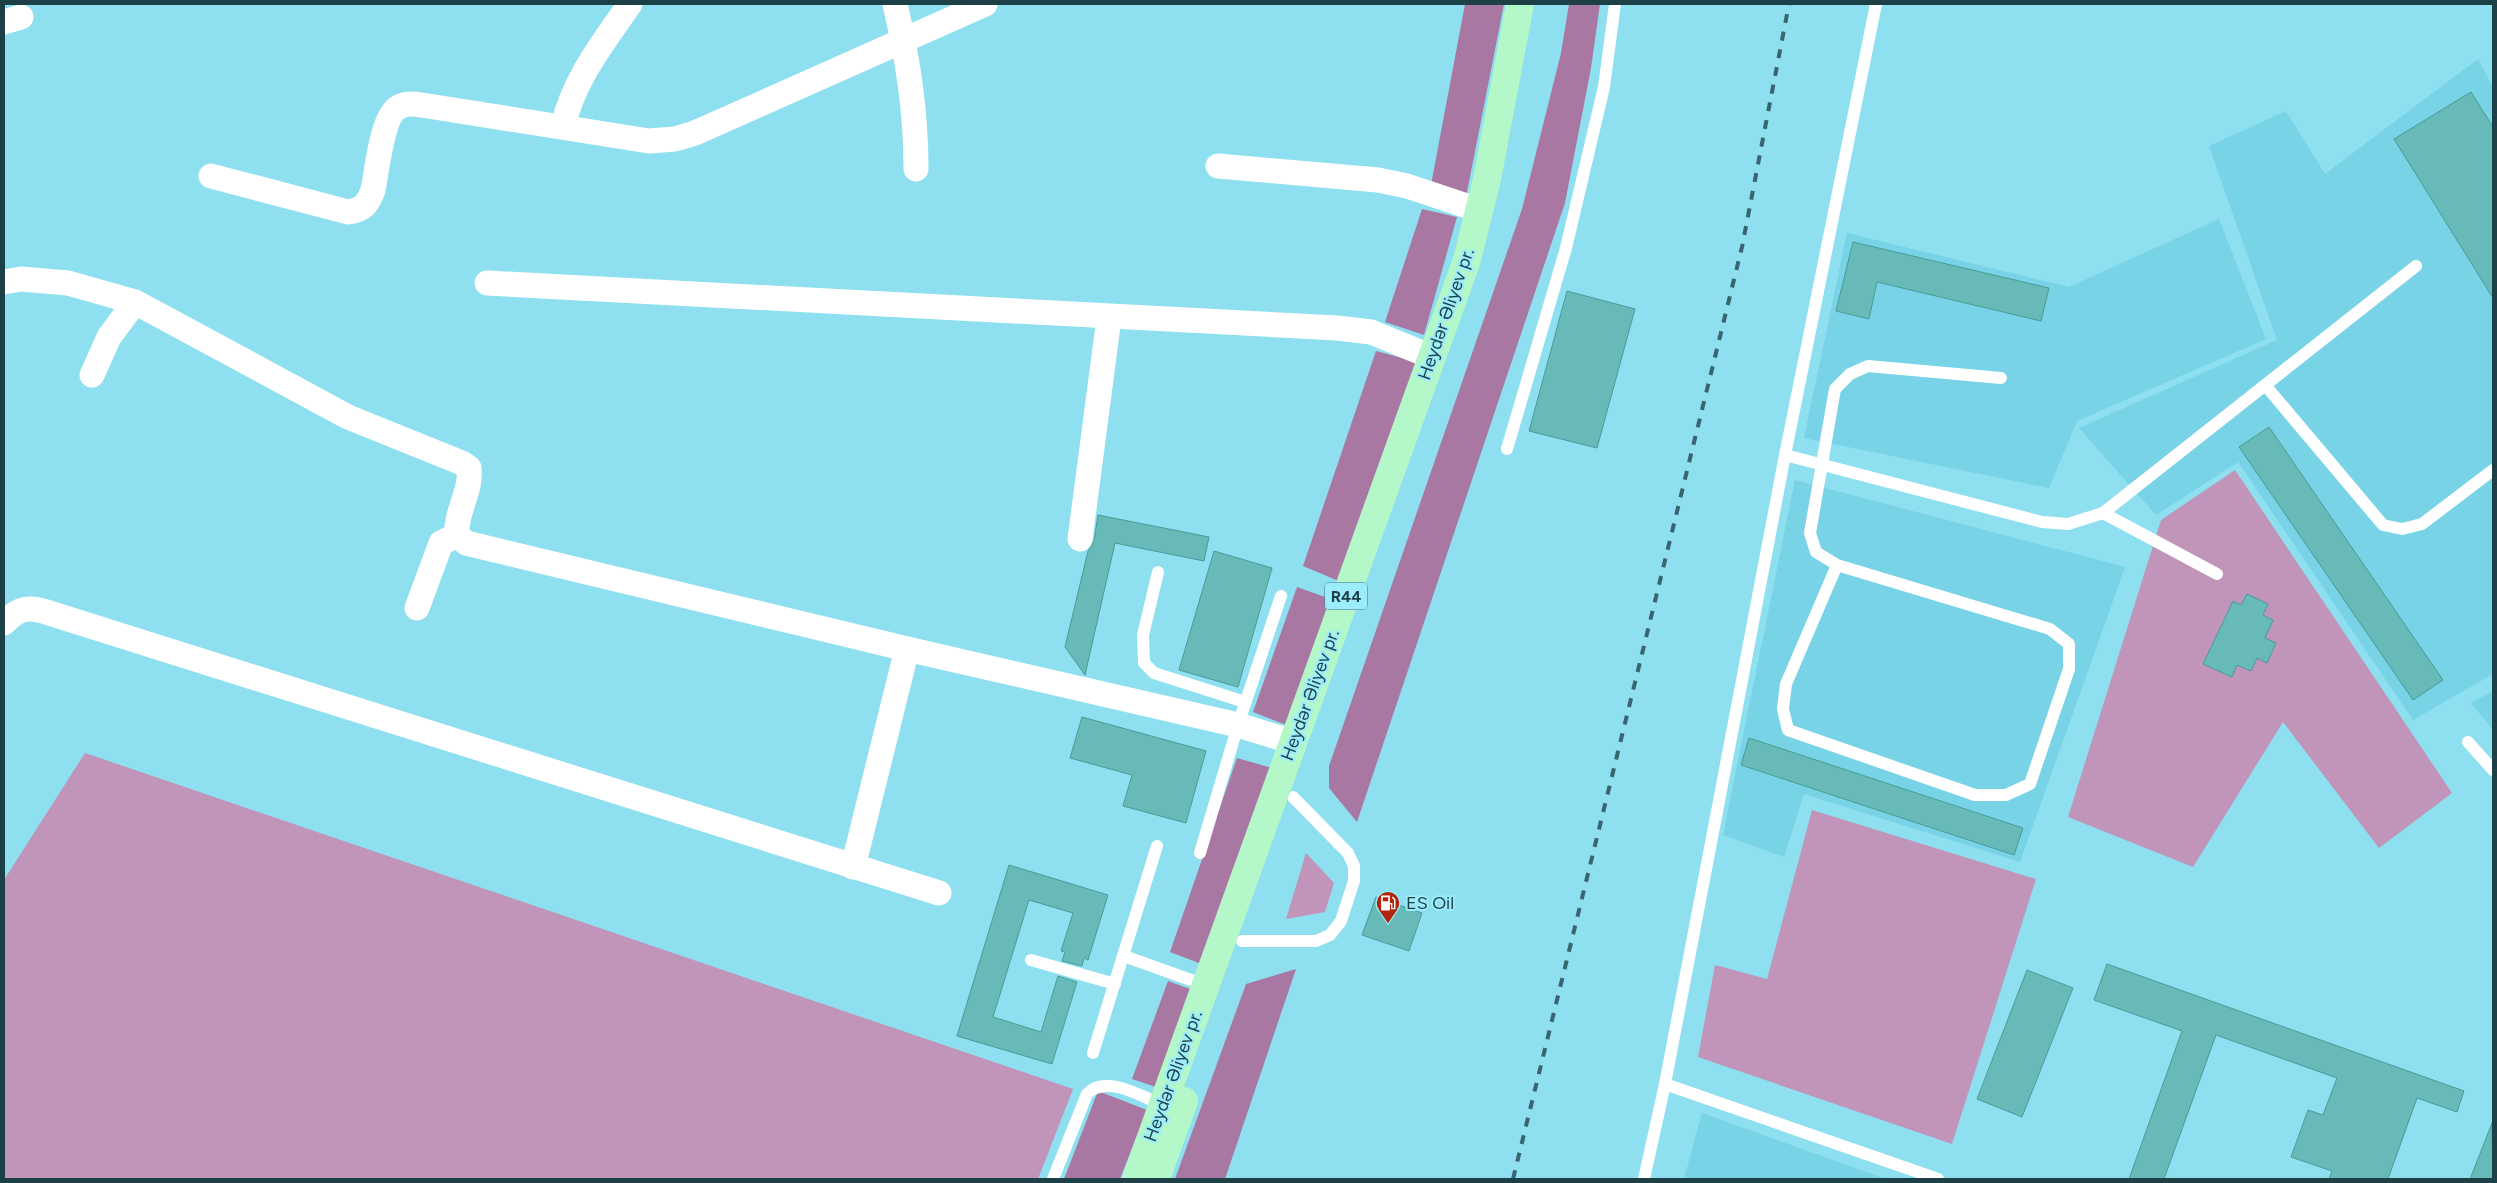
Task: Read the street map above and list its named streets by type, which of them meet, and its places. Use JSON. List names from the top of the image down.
{
  "streets": {
    "main road": ["Heydər Əliyev pr.", "R44"]
  },
  "places": {
    "fuel station": ["ES Oil"]
  }
}
